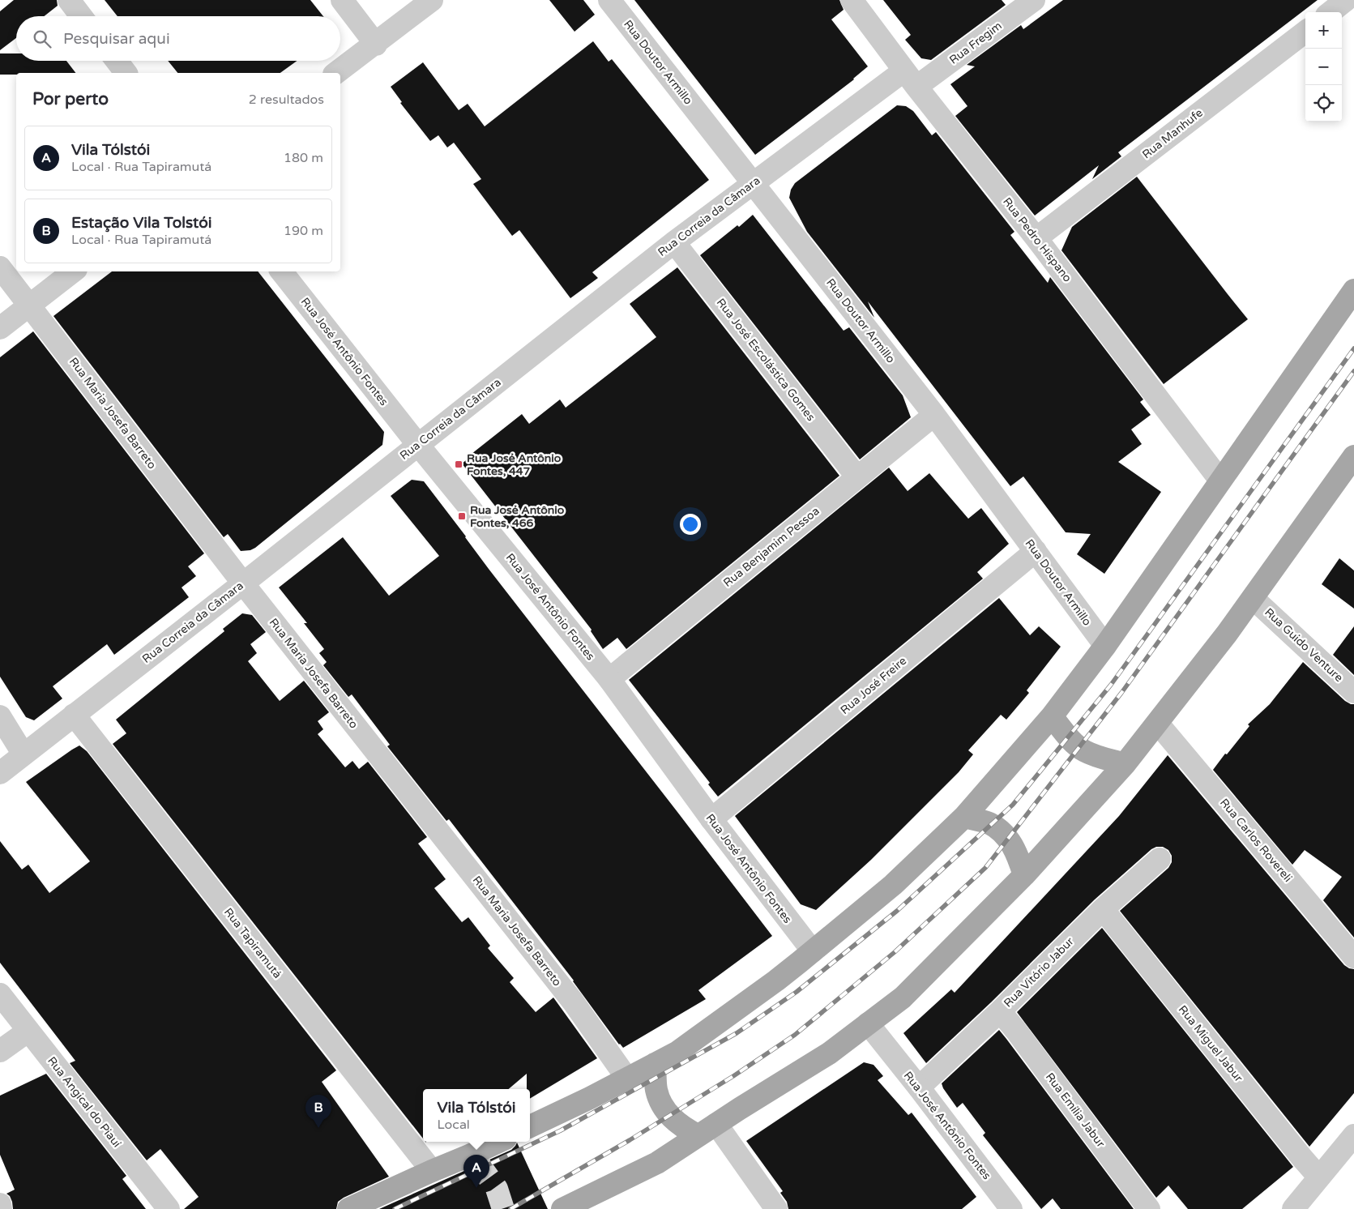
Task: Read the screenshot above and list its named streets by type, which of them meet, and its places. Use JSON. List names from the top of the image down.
{
  "streets": {
    "street": [
      "Rua Fregim",
      "Rua Doutor Armillo",
      "Rua Manhufe",
      "Rua Correia da Câmara",
      "Rua Pedro Hispano",
      "Rua José Antônio Fontes",
      "Rua José Escolástica Gomes",
      "Rua Maria Josefa Barreto",
      "Rua Benjamim Pessoa",
      "Rua Guido Venture",
      "Rua José Freire",
      "Rua Carlos Rovereli",
      "Rua Tapiramutá",
      "Rua Vitório Jabur",
      "Rua Miguel Jabur",
      "Rua Angical do Piauí",
      "Rua Emília Jabur"
    ]
  },
  "crossings": [
    ["Rua Fregim", "Rua Correia da Câmara"],
    ["Rua Fregim", "Rua Pedro Hispano"],
    ["Rua Doutor Armillo", "Rua Correia da Câmara"],
    ["Rua Doutor Armillo", "Rua Benjamim Pessoa"],
    ["Rua Doutor Armillo", "Rua José Freire"],
    ["Rua Manhufe", "Rua Pedro Hispano"],
    ["Rua Correia da Câmara", "Rua Pedro Hispano"],
    ["Rua Correia da Câmara", "Rua José Antônio Fontes"],
    ["Rua Correia da Câmara", "Rua José Escolástica Gomes"],
    ["Rua Correia da Câmara", "Rua Maria Josefa Barreto"],
    ["Rua Correia da Câmara", "Rua Tapiramutá"],
    ["Rua José Antônio Fontes", "Rua Benjamim Pessoa"],
    ["Rua José Antônio Fontes", "Rua José Freire"],
    ["Rua José Antônio Fontes", "Rua Vitório Jabur"],
    ["Rua José Escolástica Gomes", "Rua Benjamim Pessoa"],
    ["Rua Vitório Jabur", "Rua Miguel Jabur"],
    ["Rua Vitório Jabur", "Rua Emília Jabur"]
  ],
  "places": {
    "transit": ["Rua José Antônio Fontes, 447", "Rua José Antônio Fontes, 466"]
  },
  "page": {
    "map_buttons": ["+", "−"],
    "search": "Pesquisar aqui",
    "heading": ["Por perto", "2 resultados"],
    "list": [
      {
        "mark": "A",
        "name": "Vila Tólstói",
        "note": "Local · Rua Tapiramutá",
        "value": "180 m"
      },
      {
        "mark": "B",
        "name": "Estação Vila Tolstói",
        "note": "Local · Rua Tapiramutá",
        "value": "190 m"
      }
    ],
    "popup": ["Vila Tólstói", "Local"],
    "pins": ["B", "A"]
  }
}
